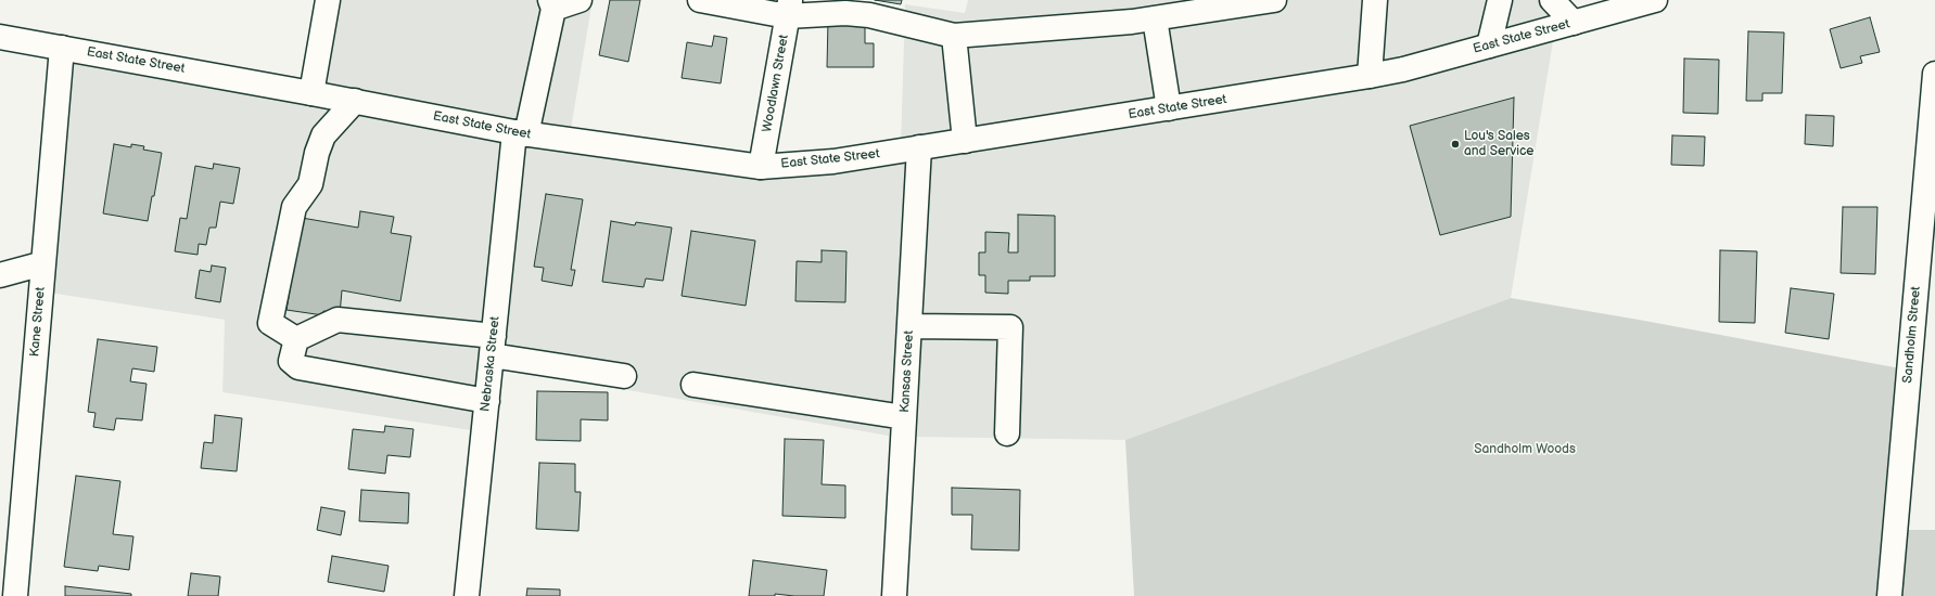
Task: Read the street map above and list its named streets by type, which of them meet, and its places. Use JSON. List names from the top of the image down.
{
  "streets": {
    "street": [
      "East State Street",
      "Woodlawn Street",
      "Kane Street",
      "Sandholm Street",
      "Nebraska Street",
      "Kansas Street"
    ]
  },
  "crossings": [
    ["East State Street", "Woodlawn Street"],
    ["East State Street", "Kane Street"],
    ["East State Street", "Nebraska Street"],
    ["East State Street", "Kansas Street"]
  ],
  "parks": ["Sandholm Woods"],
  "places": ["Lou's Sales and Service"]
}
